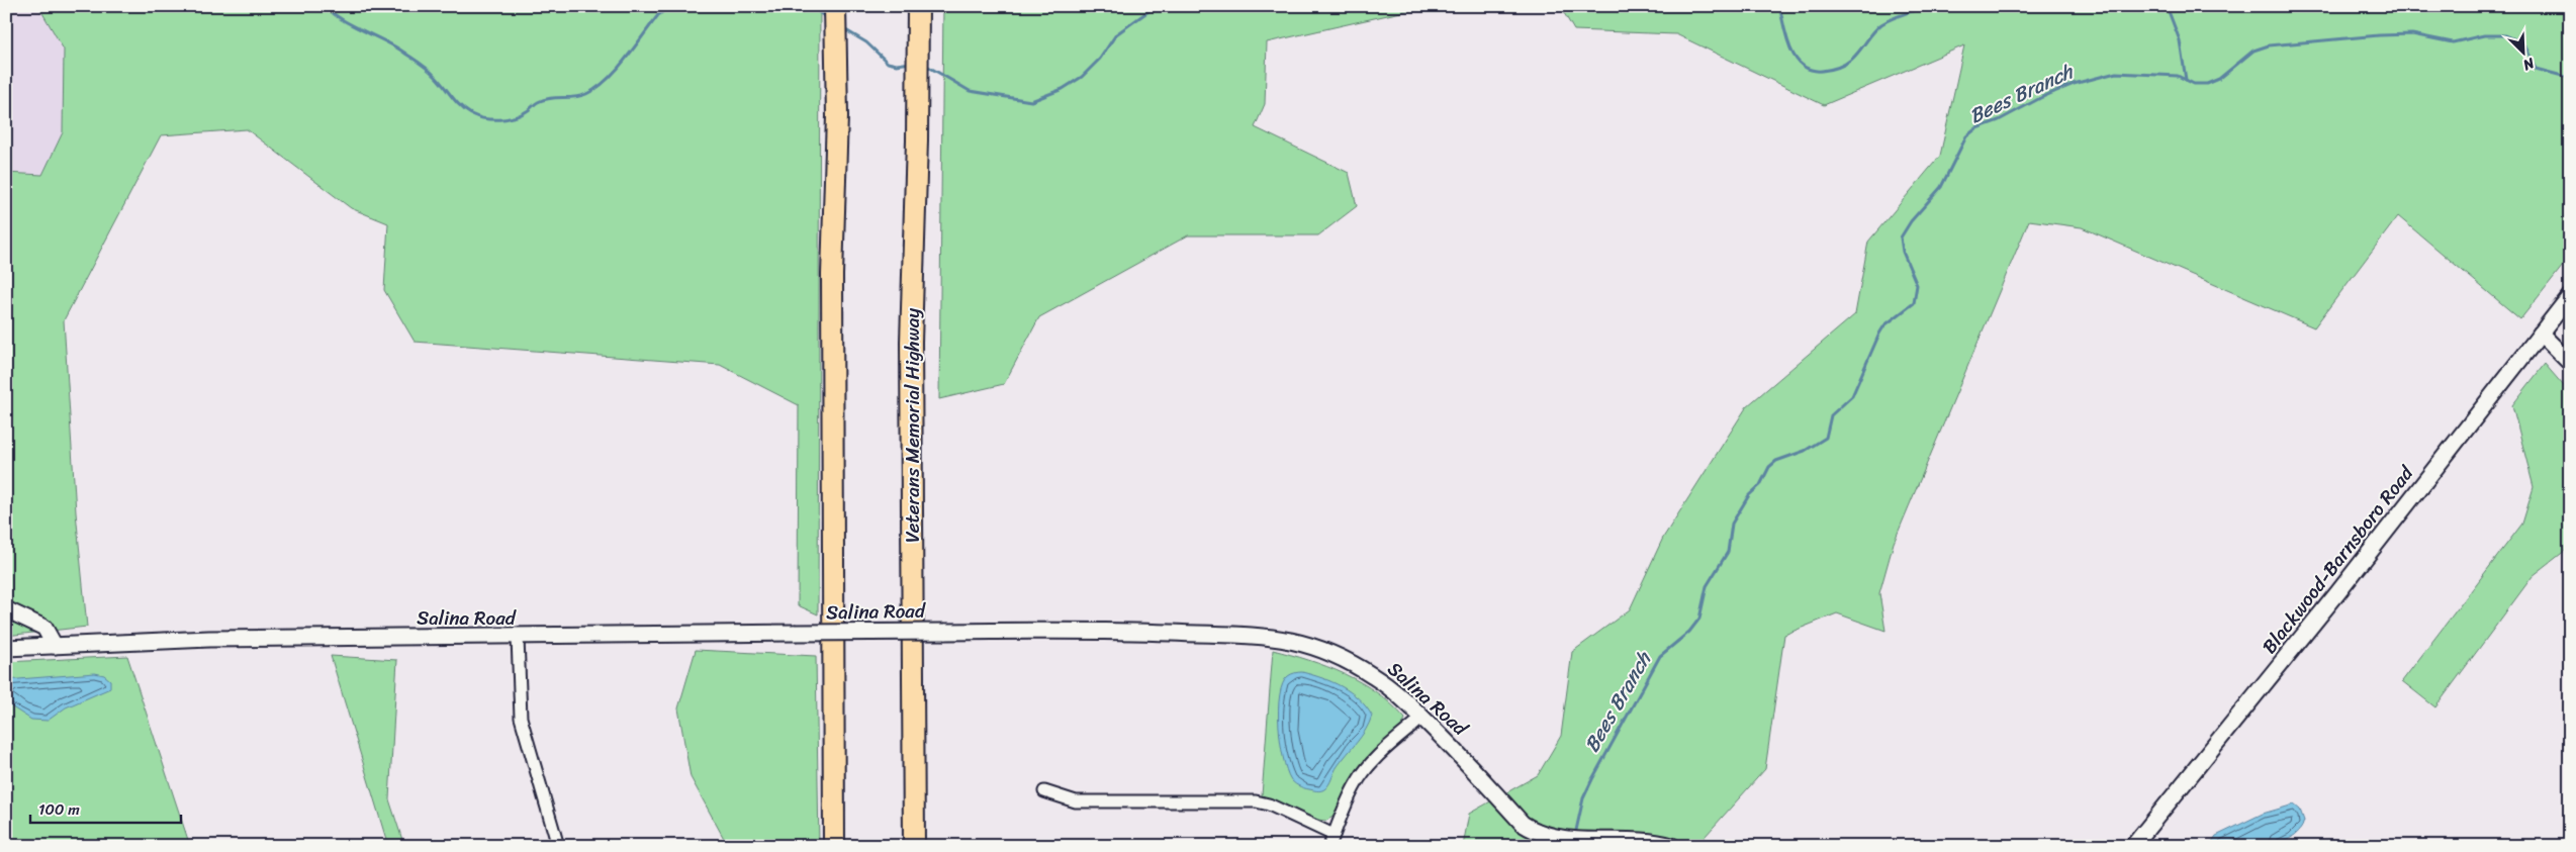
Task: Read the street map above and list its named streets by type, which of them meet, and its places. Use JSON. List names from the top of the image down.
{
  "streets": {
    "highway": ["Veterans Memorial Highway"],
    "street": ["Blackwood-Barnsboro Road", "Salina Road"]
  },
  "water": ["Bees Branch"],
  "scale_bar": "100 m",
  "north": "bottom right"
}
